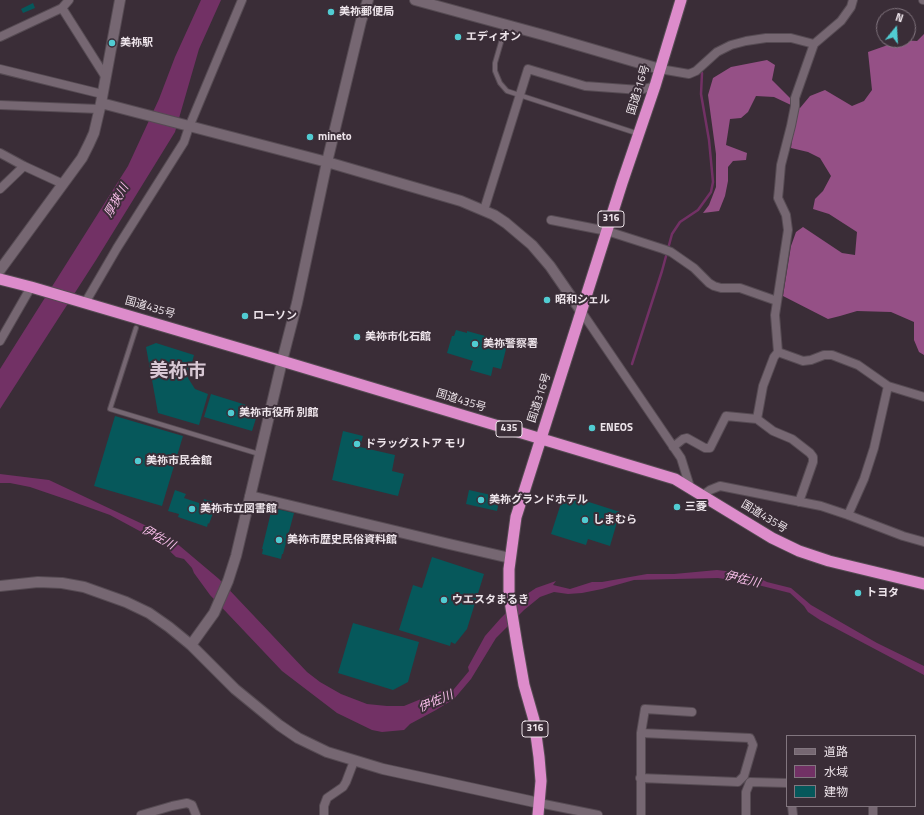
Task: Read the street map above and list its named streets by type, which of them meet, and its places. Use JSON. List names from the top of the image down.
{
  "streets": {
    "highway": [
      "国道316号",
      "316",
      "国道435号",
      "435"
    ]
  },
  "crossings": [
    ["国道316号", "国道435号"]
  ],
  "districts": ["美祢市"],
  "water": ["厚狭川", "伊佐川"],
  "places": [
    "美祢郵便局",
    "エディオン",
    "美祢駅",
    "mineto",
    "昭和シェル",
    "ローソン",
    "美袮市化石館",
    "美祢警察署",
    "美祢市役所 別館",
    "ENEOS",
    "ドラッグストア モリ",
    "美祢市民会館",
    "美祢グランドホテル",
    "三菱",
    "美祢市立図書館",
    "しまむら",
    "美袮市歴史民俗資料館",
    "トヨタ",
    "ウエスタまるき"
  ],
  "legend": ["道路", "水域", "建物"],
  "north": "top"
}
